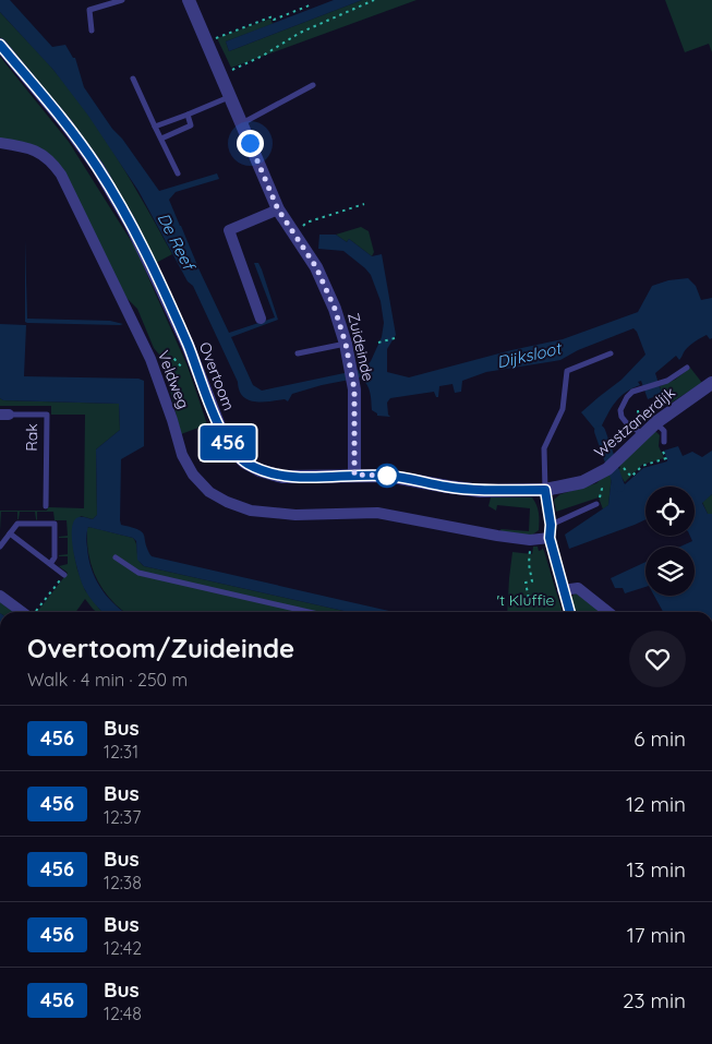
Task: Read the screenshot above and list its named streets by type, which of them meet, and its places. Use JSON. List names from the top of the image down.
{
  "streets": {
    "street": [
      "Zuideinde",
      "Overtoom",
      "Veldweg",
      "Westzanerdijk"
    ],
    "lane": ["Rak"]
  },
  "crossings": [
    ["Zuideinde", "Overtoom"],
    ["Overtoom", "Westzanerdijk"]
  ],
  "water": ["De Reef", "Dijksloot"],
  "parks": ["'t Kluffie"],
  "lines": ["bus line 456"],
  "page": {
    "on_map": "456",
    "heading": ["Overtoom/Zuideinde", "Walk · 4 min · 250 m"],
    "list": [
      {
        "mark": "456",
        "name": "Bus",
        "note": "12:31",
        "value": "6 min"
      },
      {
        "mark": "456",
        "name": "Bus",
        "note": "12:37",
        "value": "12 min"
      },
      {
        "mark": "456",
        "name": "Bus",
        "note": "12:38",
        "value": "13 min"
      },
      {
        "mark": "456",
        "name": "Bus",
        "note": "12:42",
        "value": "17 min"
      },
      {
        "mark": "456",
        "name": "Bus",
        "note": "12:48",
        "value": "23 min"
      }
    ]
  }
}
